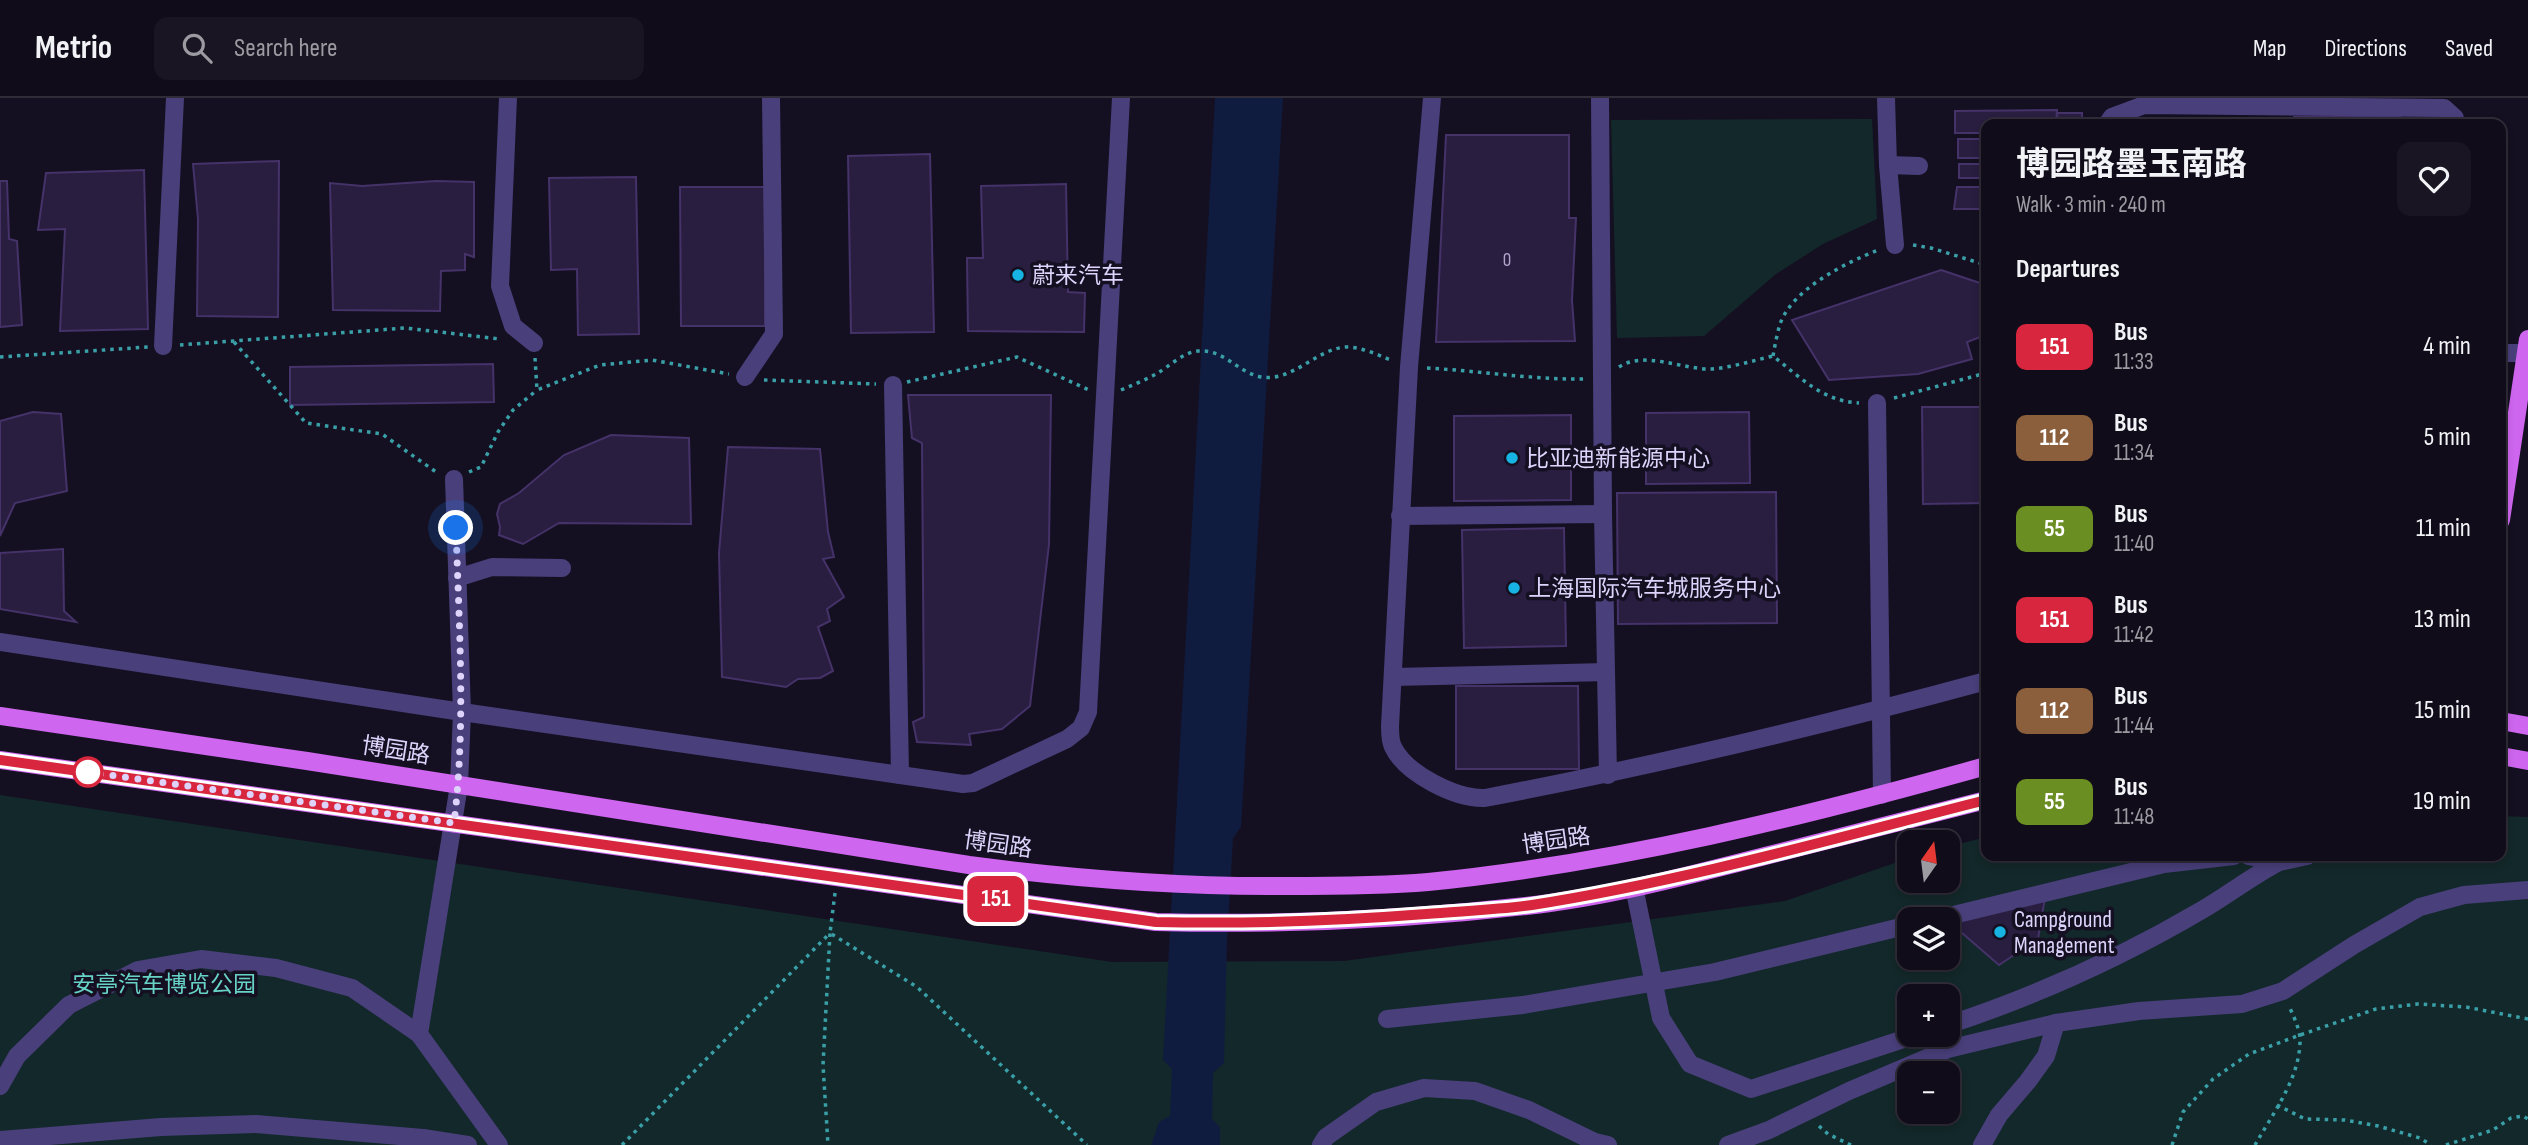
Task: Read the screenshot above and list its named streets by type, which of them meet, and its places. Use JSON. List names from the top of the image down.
{
  "streets": {
    "main road": ["博园路"]
  },
  "parks": ["安亭汽车博览公园"],
  "places": [
    "蔚来汽车",
    "比亚迪新能源中心",
    "上海国际汽车城服务中心",
    "Campground Management"
  ],
  "lines": ["bus line 151"],
  "house_numbers": ["0"],
  "north": "top",
  "page": {
    "header": "Metrio",
    "search": "Search here",
    "nav": ["Map", "Directions", "Saved"],
    "on_map": "151",
    "heading": [
      ["博园路墨玉南路", "Walk · 3 min · 240 m"],
      "Departures"
    ],
    "list": [
      {
        "mark": "151",
        "name": "Bus",
        "note": "11:33",
        "value": "4 min"
      },
      {
        "mark": "112",
        "name": "Bus",
        "note": "11:34",
        "value": "5 min"
      },
      {
        "mark": "55",
        "name": "Bus",
        "note": "11:40",
        "value": "11 min"
      },
      {
        "mark": "151",
        "name": "Bus",
        "note": "11:42",
        "value": "13 min"
      },
      {
        "mark": "112",
        "name": "Bus",
        "note": "11:44",
        "value": "15 min"
      },
      {
        "mark": "55",
        "name": "Bus",
        "note": "11:48",
        "value": "19 min"
      }
    ],
    "map_buttons": ["+", "−"]
  }
}
